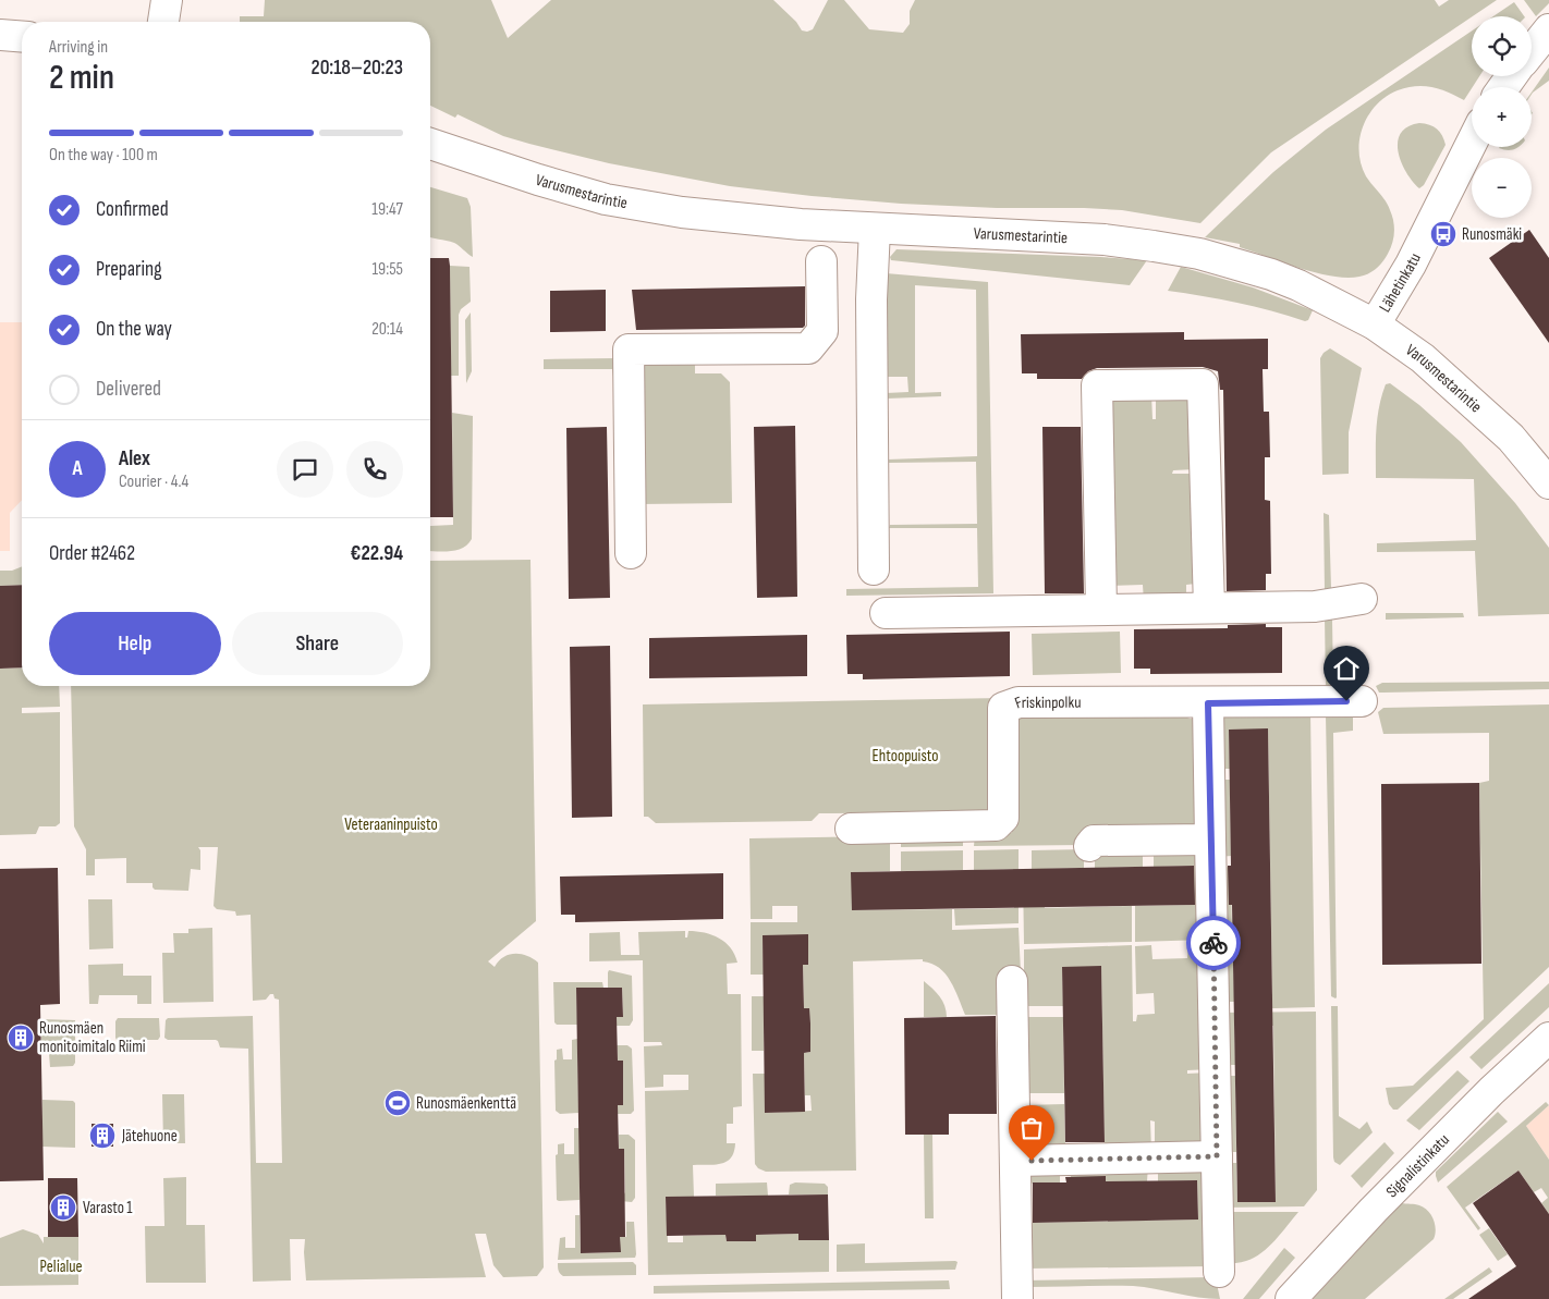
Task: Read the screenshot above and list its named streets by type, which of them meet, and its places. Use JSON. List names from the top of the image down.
{
  "streets": {
    "street": [
      "Varusmestarintie",
      "Lähetinkatu",
      "Friskinpolku",
      "Signalistinkatu"
    ]
  },
  "crossings": [
    ["Varusmestarintie", "Lähetinkatu"]
  ],
  "parks": ["Ehtoopuisto", "Veteraaninpuisto", "Pelialue"],
  "places": {
    "bus stop": ["Runosmäki"],
    "building": ["Runosmäen monitoimitalo Riimi", "Jätehuone", "Varasto 1"],
    "sports": ["Runosmäenkenttä"]
  },
  "page": {
    "map_buttons": ["+", "−"],
    "heading": ["2 min", "Arriving in", "20:18–20:23"],
    "panel": [
      "Alex",
      "Courier · 4.4",
      "Order #2462",
      "€22.94"
    ],
    "bar": "On the way · 100 m",
    "list": [
      ["Confirmed", "19:47"],
      ["Preparing", "19:55"],
      ["On the way", "20:14"],
      "Delivered"
    ],
    "round": "A",
    "buttons": ["Help", "Share"]
  }
}
